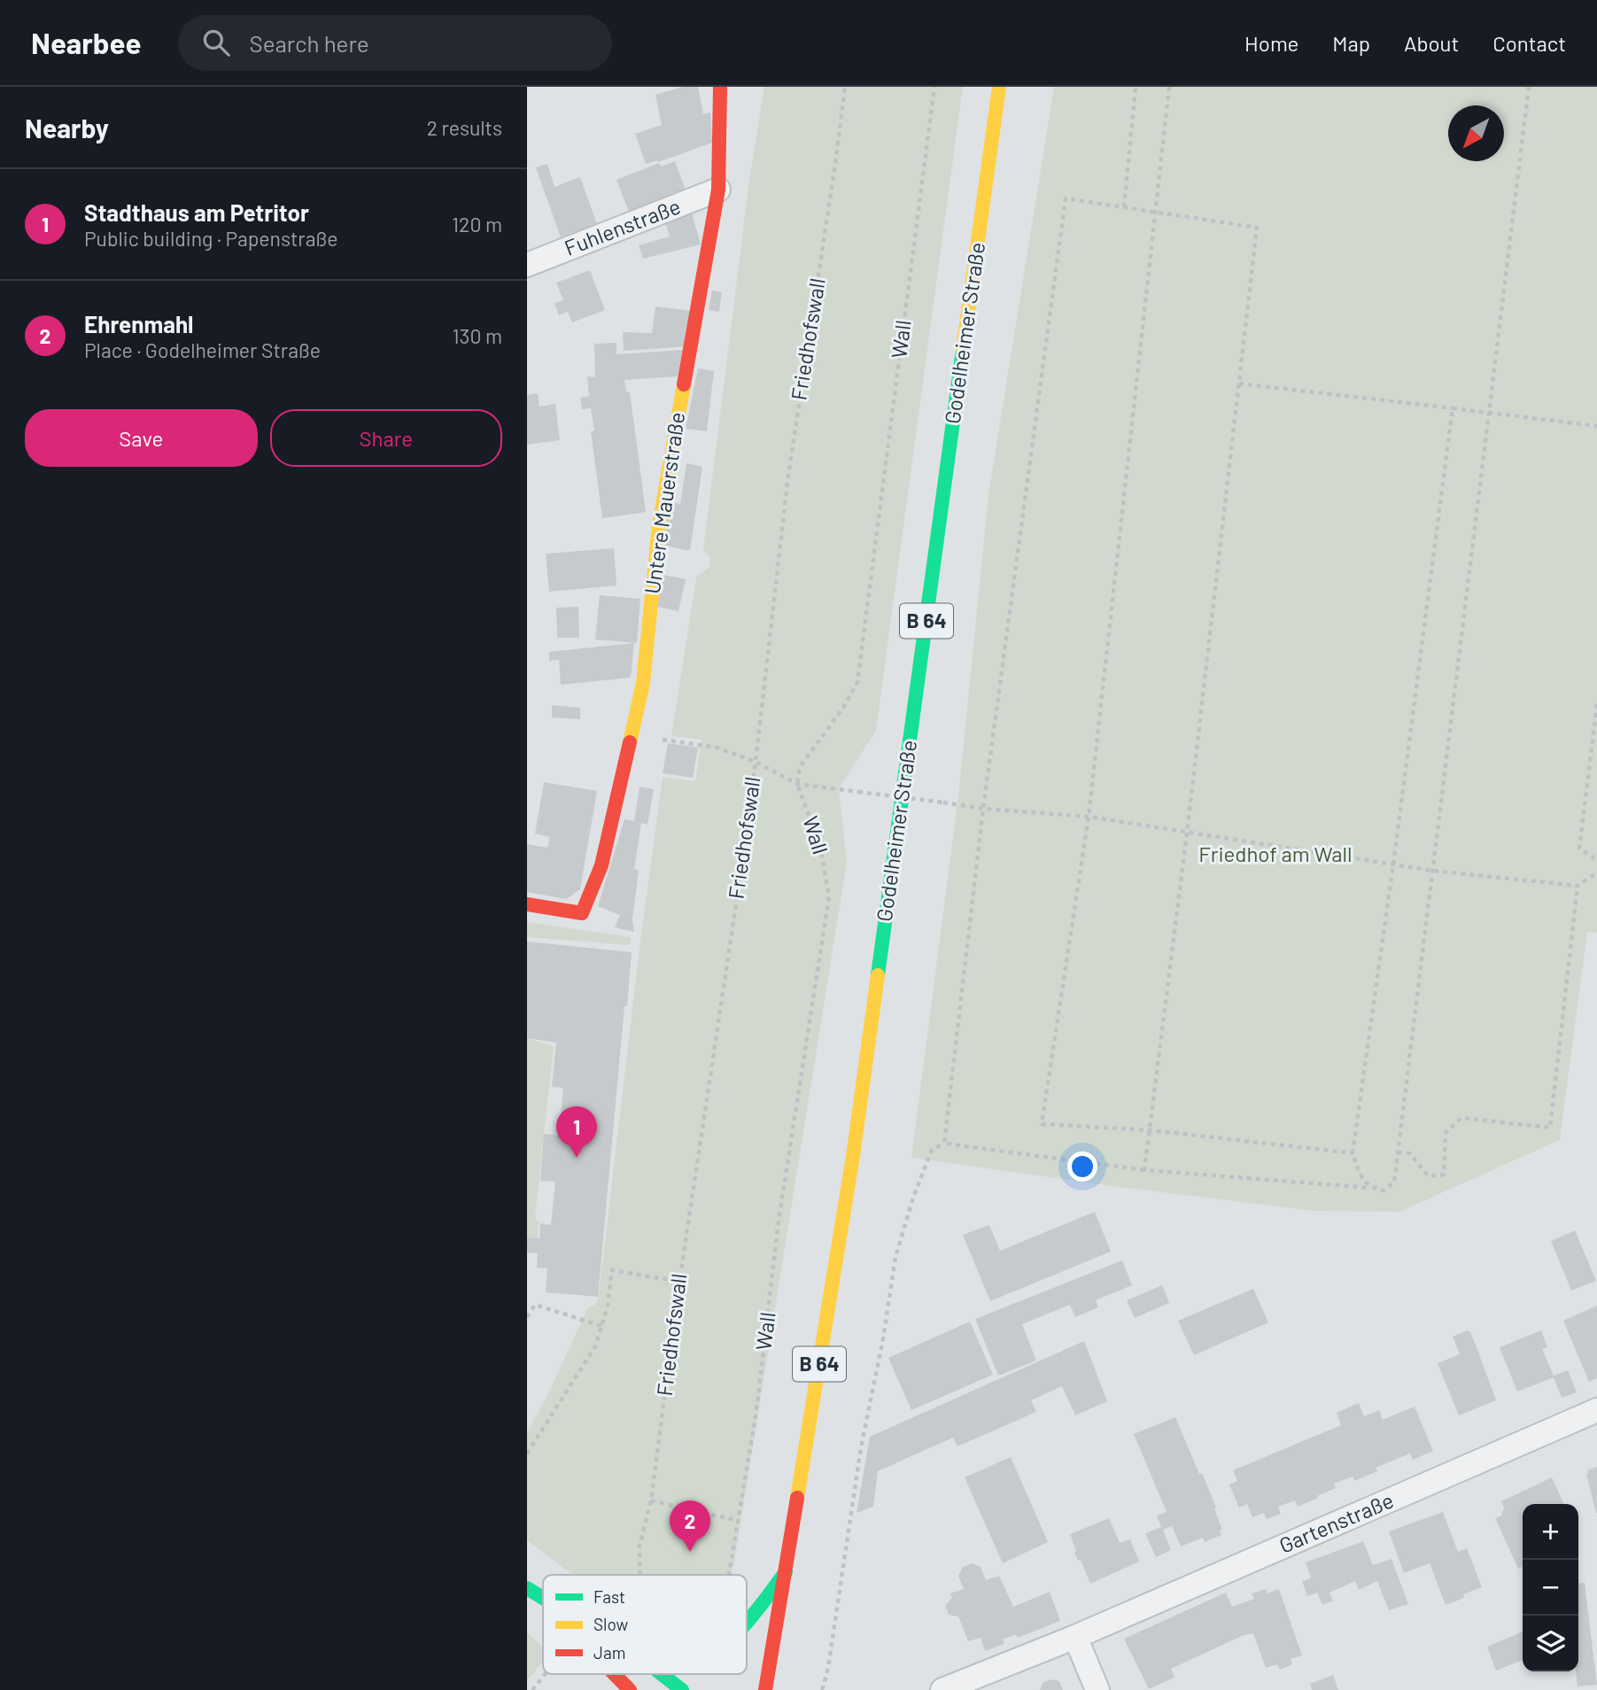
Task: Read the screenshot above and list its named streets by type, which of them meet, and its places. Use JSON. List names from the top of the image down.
{
  "streets": {
    "main road": ["Godelheimer Straße", "Untere Mauerstraße", "B 64"],
    "street": ["Fuhlenstraße", "Gartenstraße"],
    "path": ["Friedhofswall", "Wall"]
  },
  "crossings": [
    ["Fuhlenstraße", "Untere Mauerstraße"]
  ],
  "parks": ["Friedhof am Wall"],
  "legend": ["Fast", "Slow", "Jam"],
  "north": "bottom left",
  "page": {
    "header": "Nearbee",
    "search": "Search here",
    "nav": [
      "Home",
      "Map",
      "About",
      "Contact"
    ],
    "heading": ["Nearby", "2 results"],
    "list": [
      {
        "mark": "1",
        "name": "Stadthaus am Petritor",
        "note": "Public building · Papenstraße",
        "value": "120 m"
      },
      {
        "mark": "2",
        "name": "Ehrenmahl",
        "note": "Place · Godelheimer Straße",
        "value": "130 m"
      }
    ],
    "buttons": ["Save", "Share"],
    "pins": ["1", "2"],
    "map_buttons": ["+", "−"]
  }
}
